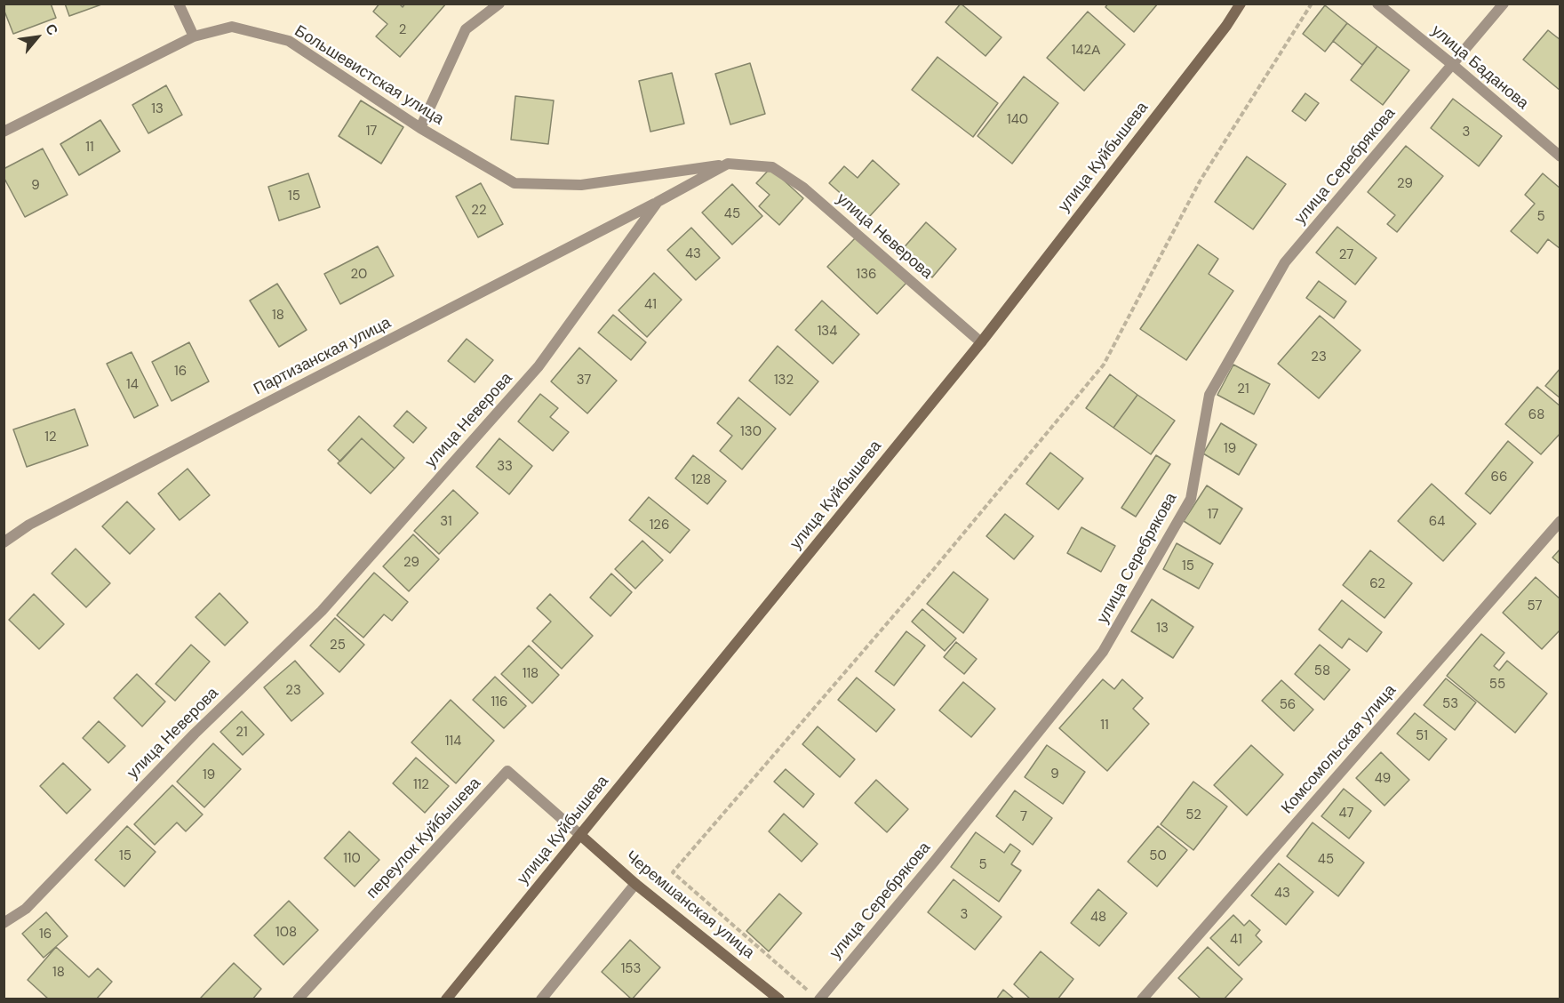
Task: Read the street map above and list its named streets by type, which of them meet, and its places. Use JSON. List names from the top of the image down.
{
  "streets": {
    "main road": ["улица Куйбышева", "Черемшанская улица"],
    "street": [
      "улица Баданова",
      "Большевистская улица",
      "улица Серебрякова",
      "улица Неверова",
      "Партизанская улица",
      "Комсомольская улица",
      "переулок Куйбышева"
    ]
  },
  "crossings": [
    ["улица Баданова", "улица Серебрякова"],
    ["Большевистская улица", "улица Неверова"],
    ["улица Куйбышева", "улица Неверова"],
    ["улица Куйбышева", "переулок Куйбышева"],
    ["улица Куйбышева", "Черемшанская улица"],
    ["улица Неверова", "Партизанская улица"],
    ["переулок Куйбышева", "Черемшанская улица"]
  ],
  "house_numbers": [
    "2",
    "142А",
    "13",
    "140",
    "17",
    "3",
    "11",
    "29",
    "9",
    "15",
    "22",
    "45",
    "5",
    "43",
    "27",
    "20",
    "136",
    "41",
    "18",
    "134",
    "23",
    "16",
    "37",
    "132",
    "14",
    "21",
    "68",
    "130",
    "12",
    "19",
    "33",
    "66",
    "128",
    "17",
    "31",
    "64",
    "126",
    "29",
    "15",
    "62",
    "57",
    "13",
    "25",
    "58",
    "118",
    "55",
    "23",
    "116",
    "53",
    "56",
    "11",
    "21",
    "51",
    "114",
    "9",
    "19",
    "49",
    "112",
    "47",
    "52",
    "7",
    "15",
    "50",
    "110",
    "45",
    "5",
    "43",
    "3",
    "48",
    "108",
    "16",
    "41",
    "153",
    "18"
  ],
  "north": "top right"
}
